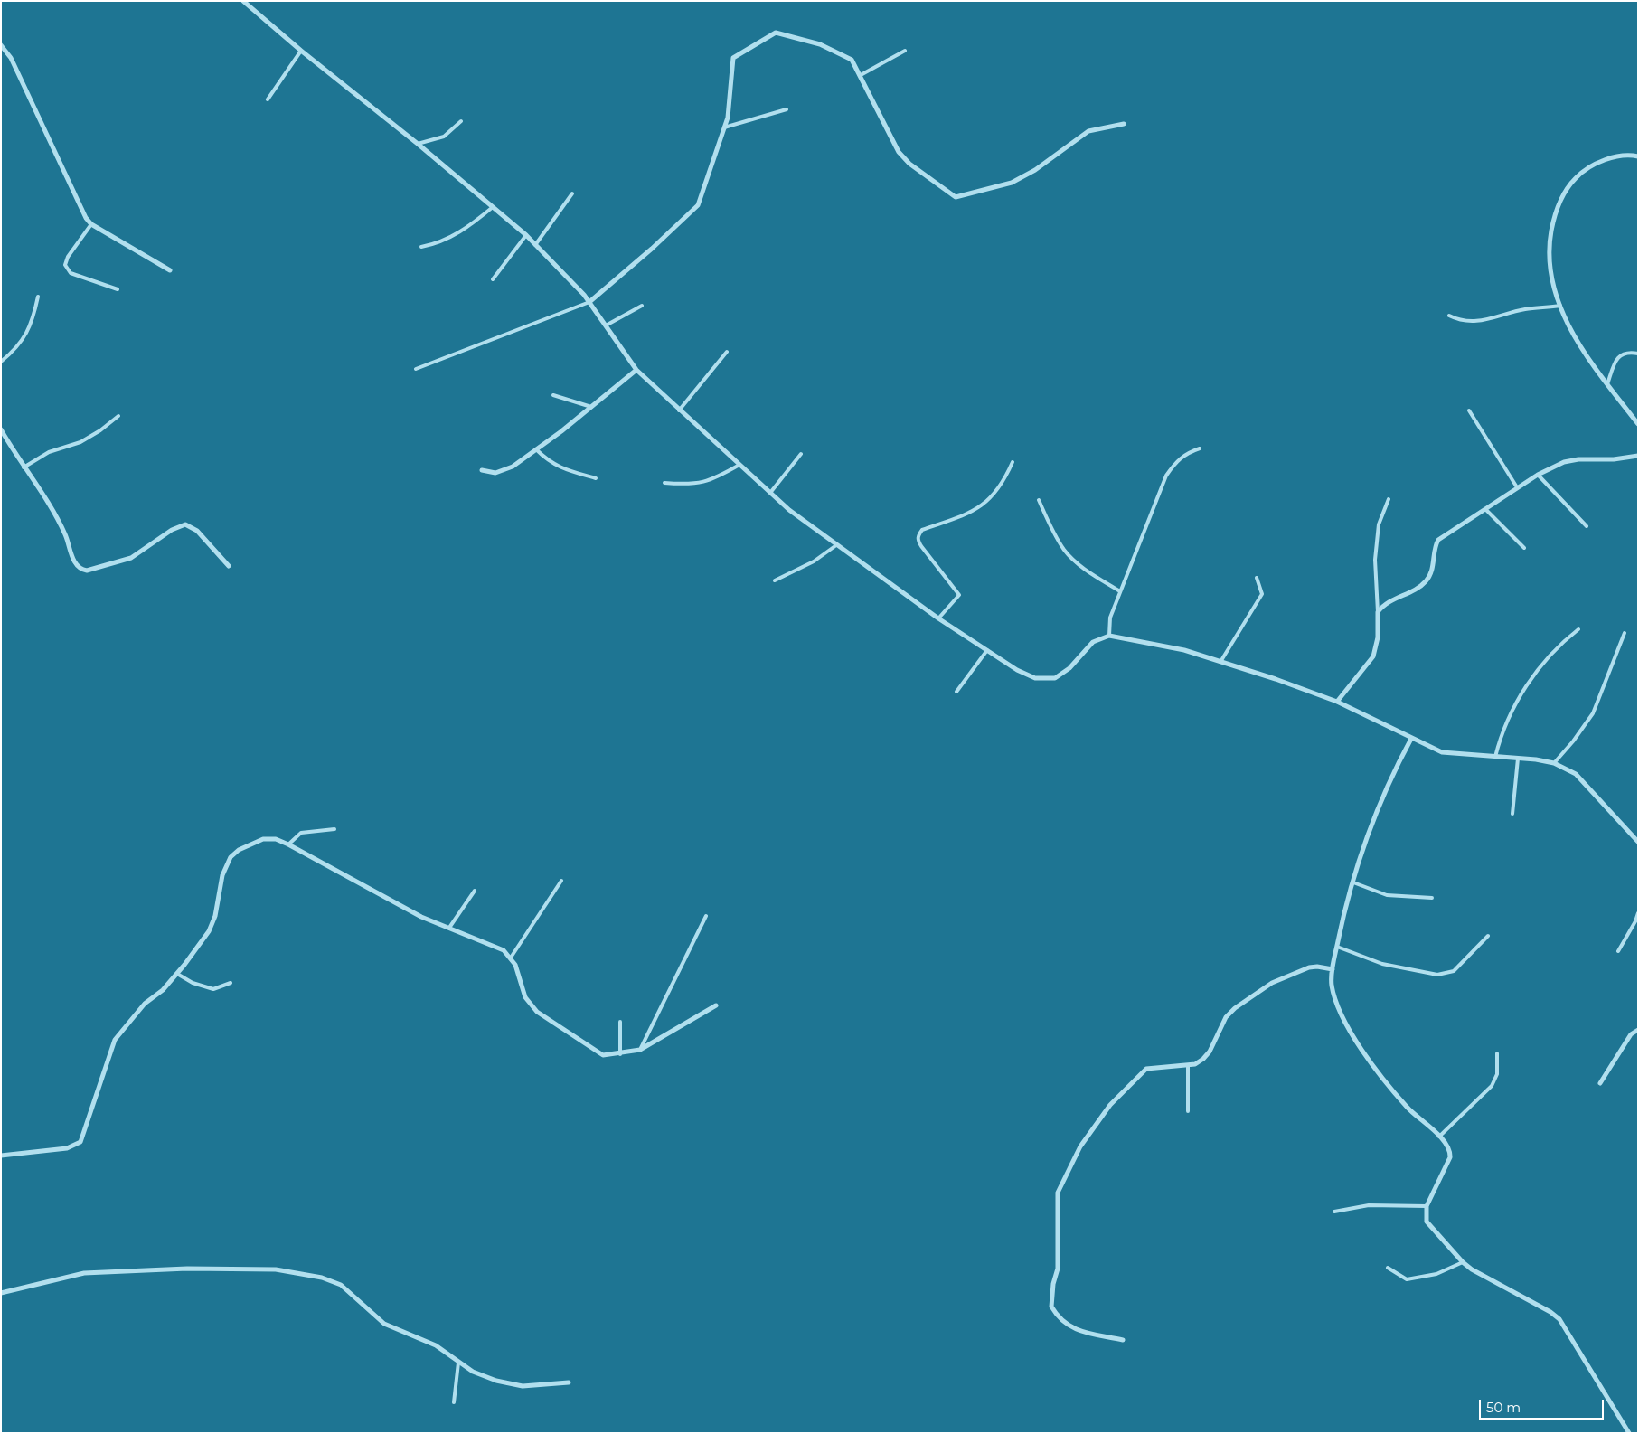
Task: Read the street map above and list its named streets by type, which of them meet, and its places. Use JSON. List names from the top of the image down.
{
  "scale_bar": "50 m"
}
